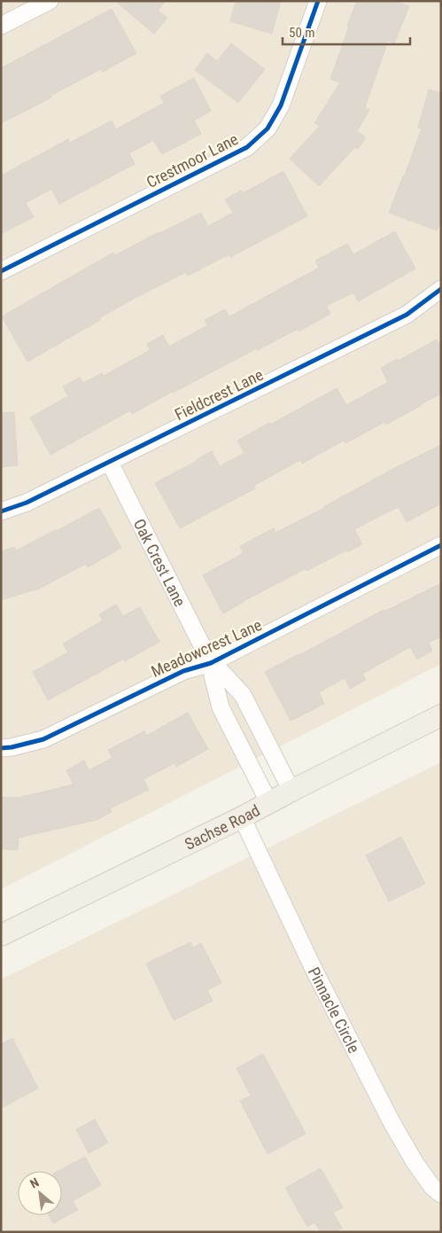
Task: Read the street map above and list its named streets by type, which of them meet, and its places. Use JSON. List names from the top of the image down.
{
  "streets": {
    "main road": ["Sachse Road"],
    "street": [
      "Crestmoor Lane",
      "Fieldcrest Lane",
      "Oak Crest Lane",
      "Meadowcrest Lane",
      "Pinnacle Circle"
    ]
  },
  "crossings": [
    ["Fieldcrest Lane", "Oak Crest Lane"],
    ["Oak Crest Lane", "Meadowcrest Lane"],
    ["Oak Crest Lane", "Sachse Road"],
    ["Sachse Road", "Pinnacle Circle"]
  ],
  "scale_bar": "50 m",
  "north": "top left"
}
